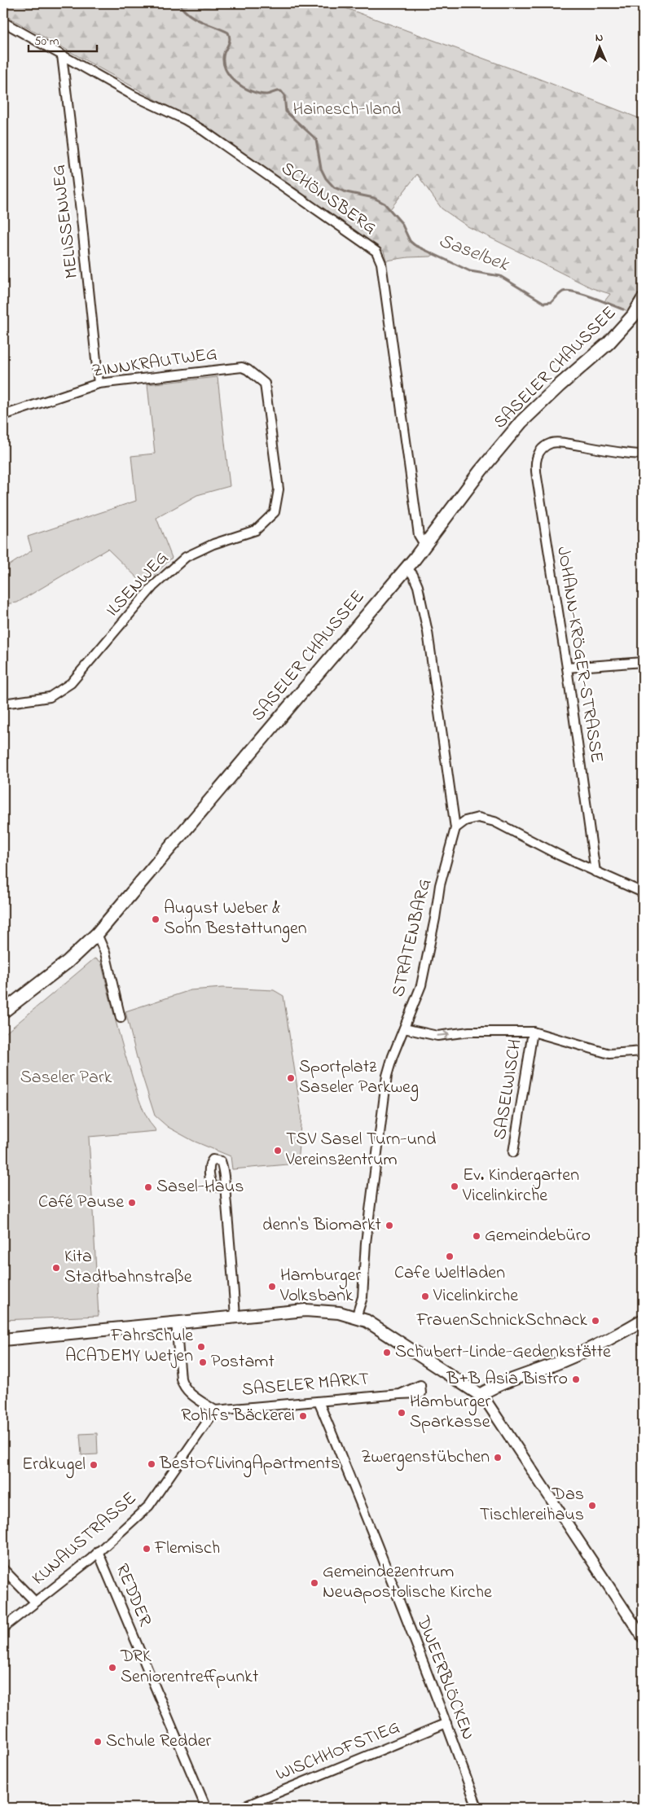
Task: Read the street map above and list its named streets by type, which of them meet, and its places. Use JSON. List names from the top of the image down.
{
  "streets": {
    "main road": ["SASELER CHAUSSEE"],
    "street": [
      "SCHÖNSBERG",
      "MELISSENWEG",
      "ZINNKRAUTWEG",
      "ILSENWEG",
      "JOHANN-KRÖGER-STRASSE",
      "STRATENBARG",
      "SASELWISCH",
      "SASELER MARKT",
      "KUNAUSTRASSE",
      "REDDER",
      "DWEERBLÖCKEN",
      "WISCHHOFSTIEG"
    ]
  },
  "crossings": [
    ["SCHÖNSBERG", "MELISSENWEG"],
    ["SCHÖNSBERG", "SASELER CHAUSSEE"],
    ["MELISSENWEG", "ZINNKRAUTWEG"],
    ["ZINNKRAUTWEG", "ILSENWEG"],
    ["SASELER CHAUSSEE", "STRATENBARG"],
    ["SASELER MARKT", "KUNAUSTRASSE"],
    ["SASELER MARKT", "DWEERBLÖCKEN"],
    ["KUNAUSTRASSE", "REDDER"],
    ["DWEERBLÖCKEN", "WISCHHOFSTIEG"]
  ],
  "water": ["Saselbek"],
  "parks": ["Hainesch-Iland", "Saseler Park"],
  "places": [
    "August Weber & Sohn Bestattungen",
    "Sportplatz Saseler Parkweg",
    "TSV Sasel Turn-und Vereinszentrum",
    "Ev. Kindergarten Vicelinkirche",
    "Sasel-Haus",
    "Café Pause",
    "denn's Biomarkt",
    "Gemeindebüro",
    "Cafe Weltladen",
    "Kita Stadtbahnstraße",
    "Hamburger Volksbank",
    "Vicelinkirche",
    "FrauenSchnickSchnack",
    "Fahrschule ACADEMY Wetjen",
    "Schubert-Linde-Gedenkstätte",
    "Postamt",
    "B+B Asia Bistro",
    "Hamburger Sparkasse",
    "Rohlfs Bäckerei",
    "Zwergenstübchen",
    "BestOfLivingApartments",
    "Erdkugel",
    "Das Tischlereihaus",
    "Flemisch",
    "Gemeindezentrum Neuapostolische Kirche",
    "DRK Seniorentreffpunkt",
    "Schule Redder"
  ],
  "scale_bar": "50 m",
  "north": "top"
}
